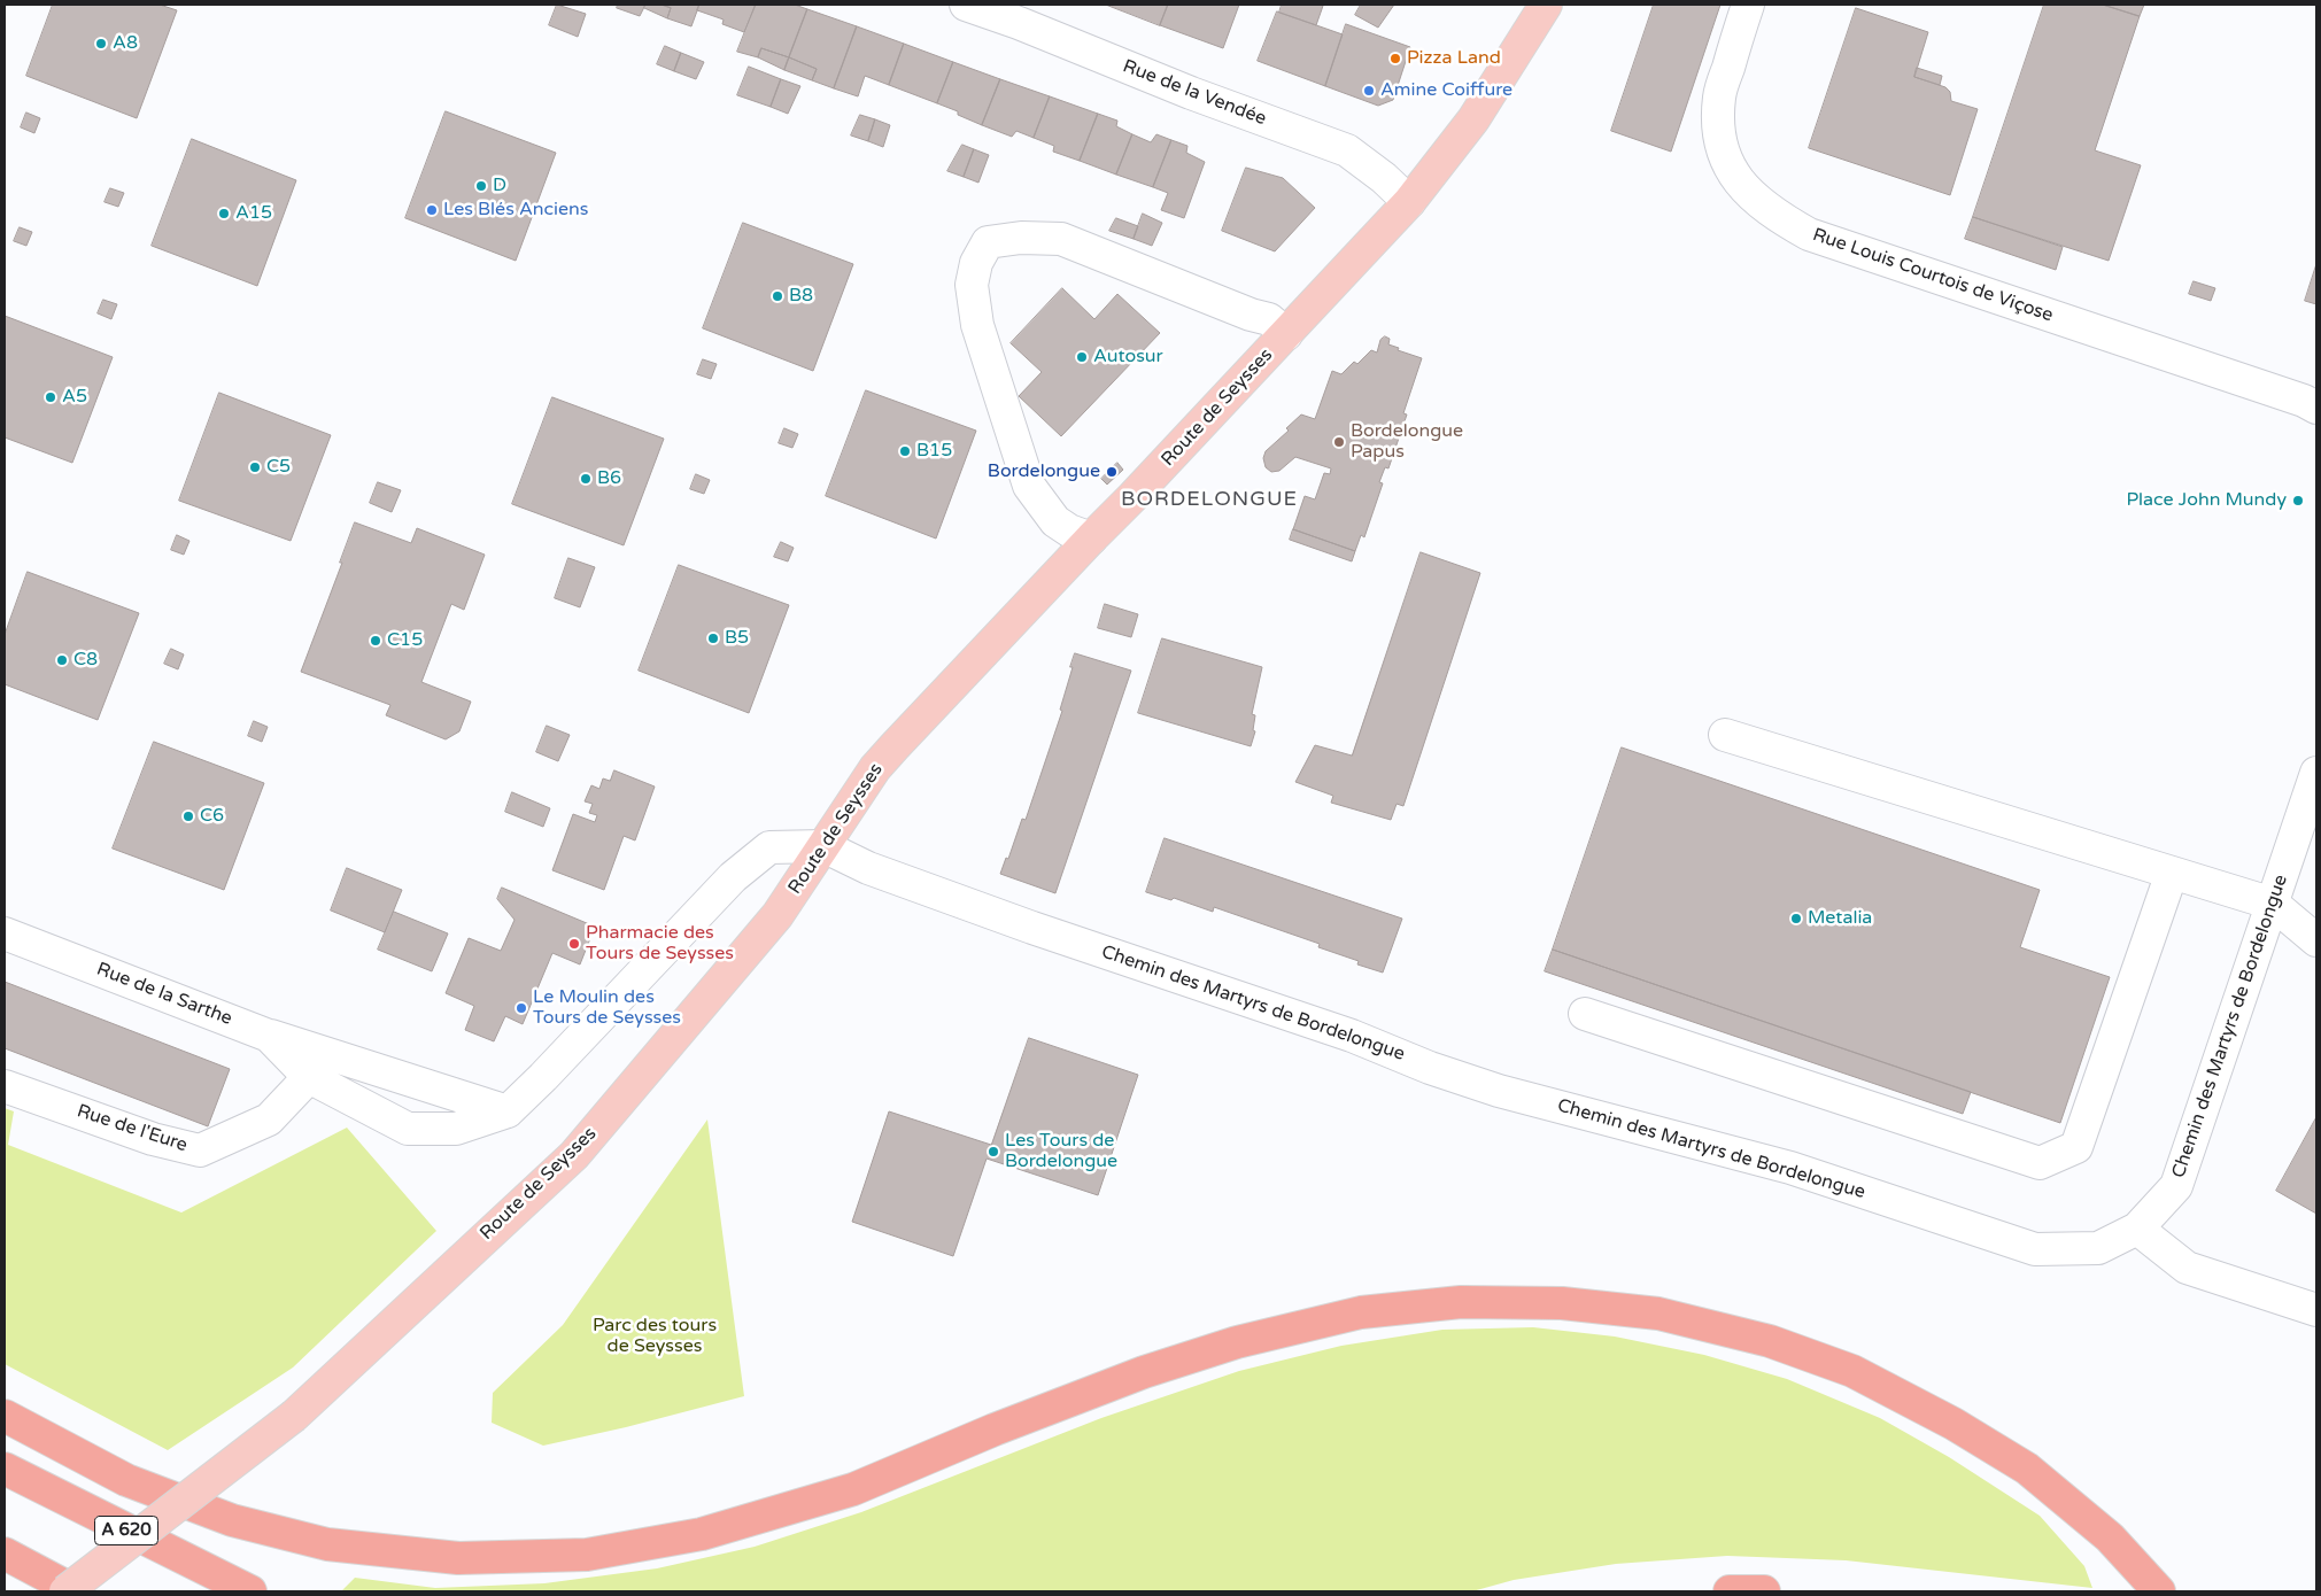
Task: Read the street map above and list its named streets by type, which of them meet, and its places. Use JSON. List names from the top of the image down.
{
  "streets": {
    "highway": ["A 620"],
    "main road": ["Route de Seysses"],
    "street": [
      "Rue de la Vendée",
      "Rue Louis Courtois de Viçose",
      "Rue de la Sarthe",
      "Chemin des Martyrs de Bordelongue",
      "Rue de l'Eure"
    ]
  },
  "crossings": [
    ["Rue de la Vendée", "Route de Seysses"],
    ["Route de Seysses", "Chemin des Martyrs de Bordelongue"],
    ["Rue de la Sarthe", "Rue de l'Eure"]
  ],
  "districts": ["BORDELONGUE"],
  "parks": ["Parc des tours de Seysses"],
  "places": [
    "A8",
    "Pizza Land",
    "Amine Coiffure",
    "D",
    "Les Blés Anciens",
    "A15",
    "B8",
    "Autosur",
    "A5",
    "Bordelongue Papus",
    "B15",
    "C5",
    "Bordelongue",
    "B6",
    "Place John Mundy",
    "B5",
    "C15",
    "C8",
    "C6",
    "Metalia",
    "Pharmacie des Tours de Seysses",
    "Le Moulin des Tours de Seysses",
    "Les Tours de Bordelongue"
  ]
}
